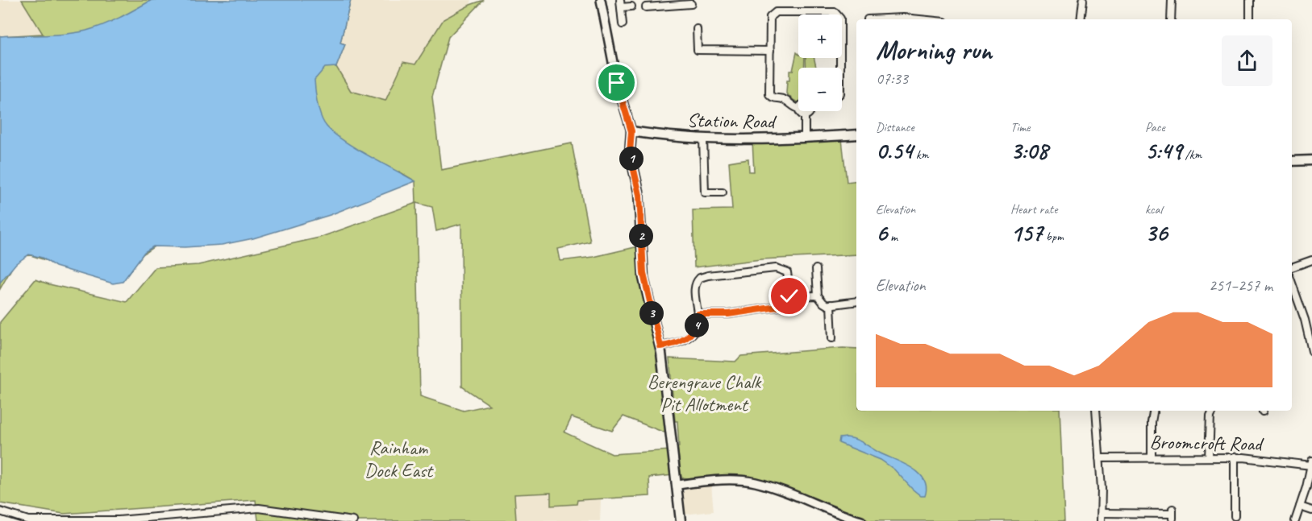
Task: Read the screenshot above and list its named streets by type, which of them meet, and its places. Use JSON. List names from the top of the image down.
{
  "streets": {
    "main road": ["Station Road"],
    "street": ["Broomcroft Road"]
  },
  "parks": ["Berengrave Chalk Pit Allotment", "Rainham Dock East"],
  "page": {
    "map_buttons": ["+", "−"],
    "heading": ["Morning run", "07:33"],
    "stats": [
      ["Distance", "0.54 km"],
      ["Time", "3:08"],
      ["Pace", "5:49 /km"],
      ["Elevation", "6 m"],
      ["Heart rate", "157 bpm"],
      ["kcal", "36"]
    ],
    "pins": [
      "1",
      "2",
      "3",
      "4"
    ],
    "chart": ["Elevation", "251–257 m"]
  }
}
